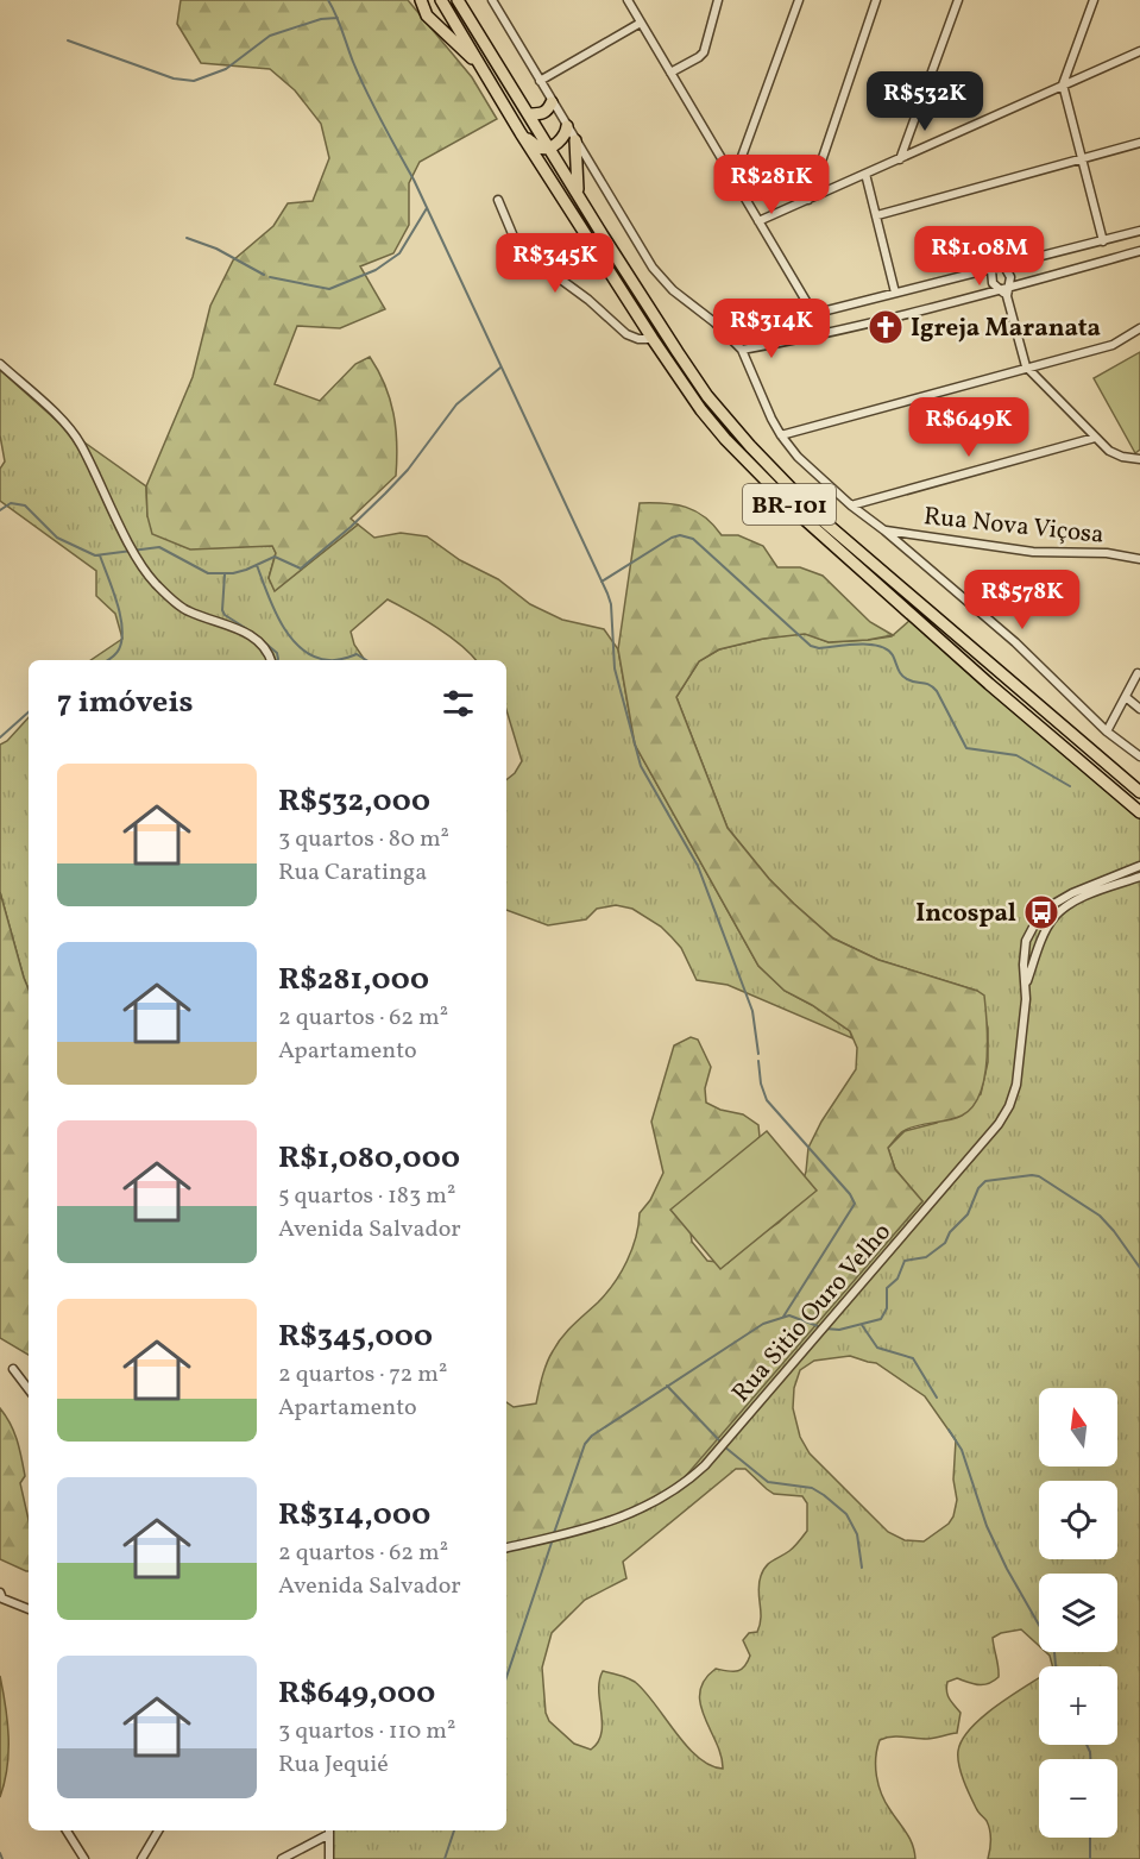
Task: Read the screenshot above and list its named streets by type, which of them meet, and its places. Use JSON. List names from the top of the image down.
{
  "streets": {
    "main road": ["BR-101"],
    "street": ["Rua Nova Viçosa", "Rua Sitio Ouro Velho"]
  },
  "places": {
    "church": ["Igreja Maranata"],
    "bus stop": ["Incospal"]
  },
  "north": "top",
  "page": {
    "price": [
      "R$532K",
      "R$281K",
      "R$1.08M",
      "R$345K",
      "R$314K",
      "R$649K",
      "R$578K"
    ],
    "heading": "7 imóveis",
    "list": [
      {
        "name": "R$532,000",
        "note": "3 quartos · 80 m² · Rua Caratinga"
      },
      {
        "name": "R$281,000",
        "note": "2 quartos · 62 m² · Apartamento"
      },
      {
        "name": "R$1,080,000",
        "note": "5 quartos · 183 m² · Avenida Salvador"
      },
      {
        "name": "R$345,000",
        "note": "2 quartos · 72 m² · Apartamento"
      },
      {
        "name": "R$314,000",
        "note": "2 quartos · 62 m² · Avenida Salvador"
      },
      {
        "name": "R$649,000",
        "note": "3 quartos · 110 m² · Rua Jequié"
      }
    ],
    "map_buttons": ["+", "−"]
  }
}
